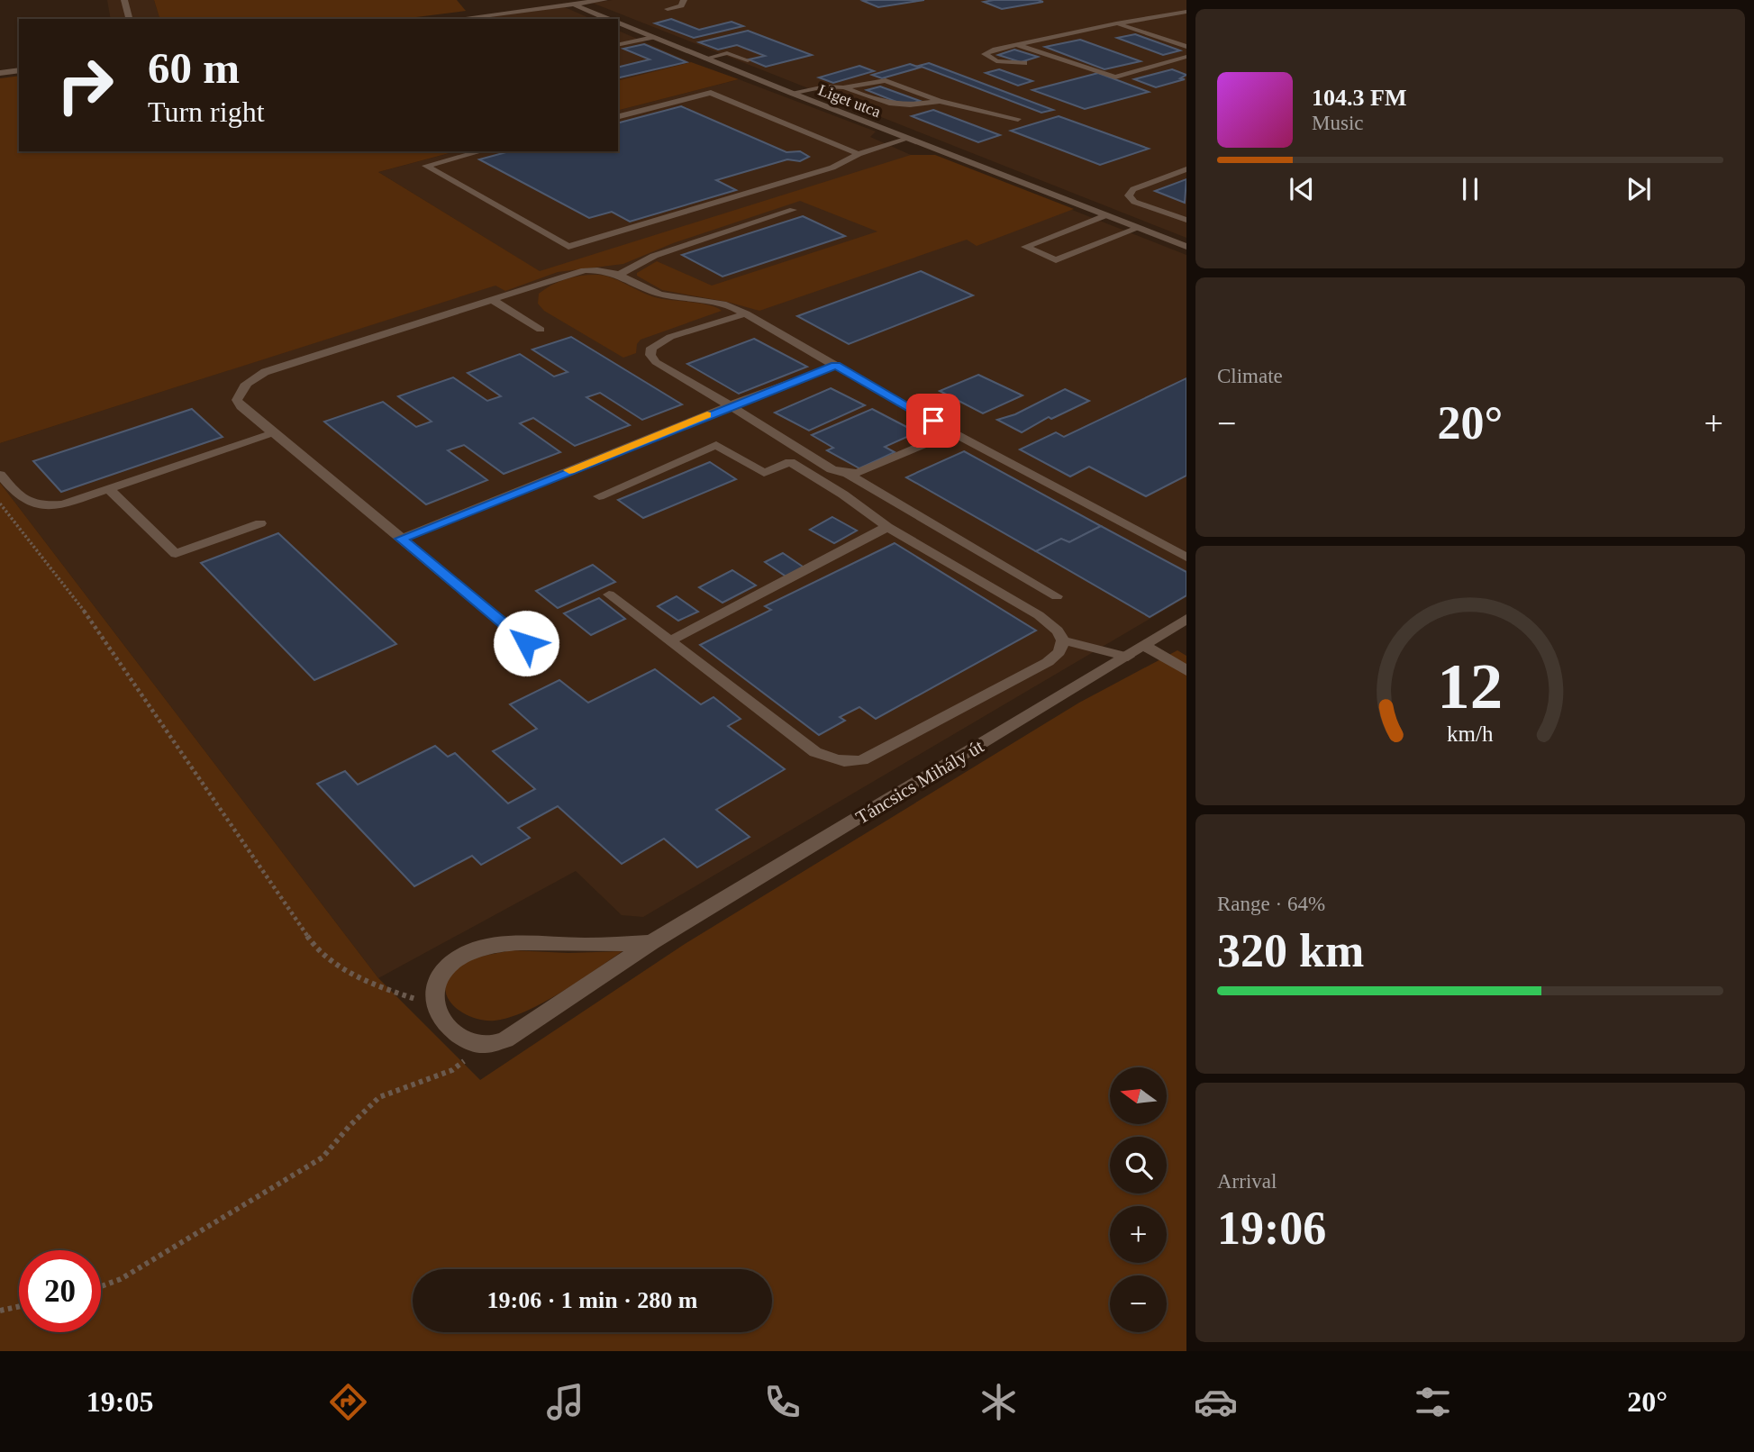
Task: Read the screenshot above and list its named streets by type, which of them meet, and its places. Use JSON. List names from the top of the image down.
{
  "streets": {
    "street": ["Liget utca", "Táncsics Mihály út"]
  },
  "north": "left",
  "page": {
    "turn": ["60 m", "Turn right"],
    "song": ["104.3 FM", "Music"],
    "tile": [
      "Climate",
      ["Range · 64%", "320 km"],
      ["Arrival", "19:06"]
    ],
    "heat": ["−", "20°", "+"],
    "map_buttons": ["+", "−"],
    "limit": "20",
    "trip": "19:06 · 1 min · 280 m",
    "tabs": ["19:05", "20°"],
    "gauge": ["12", "km/h"]
  }
}
